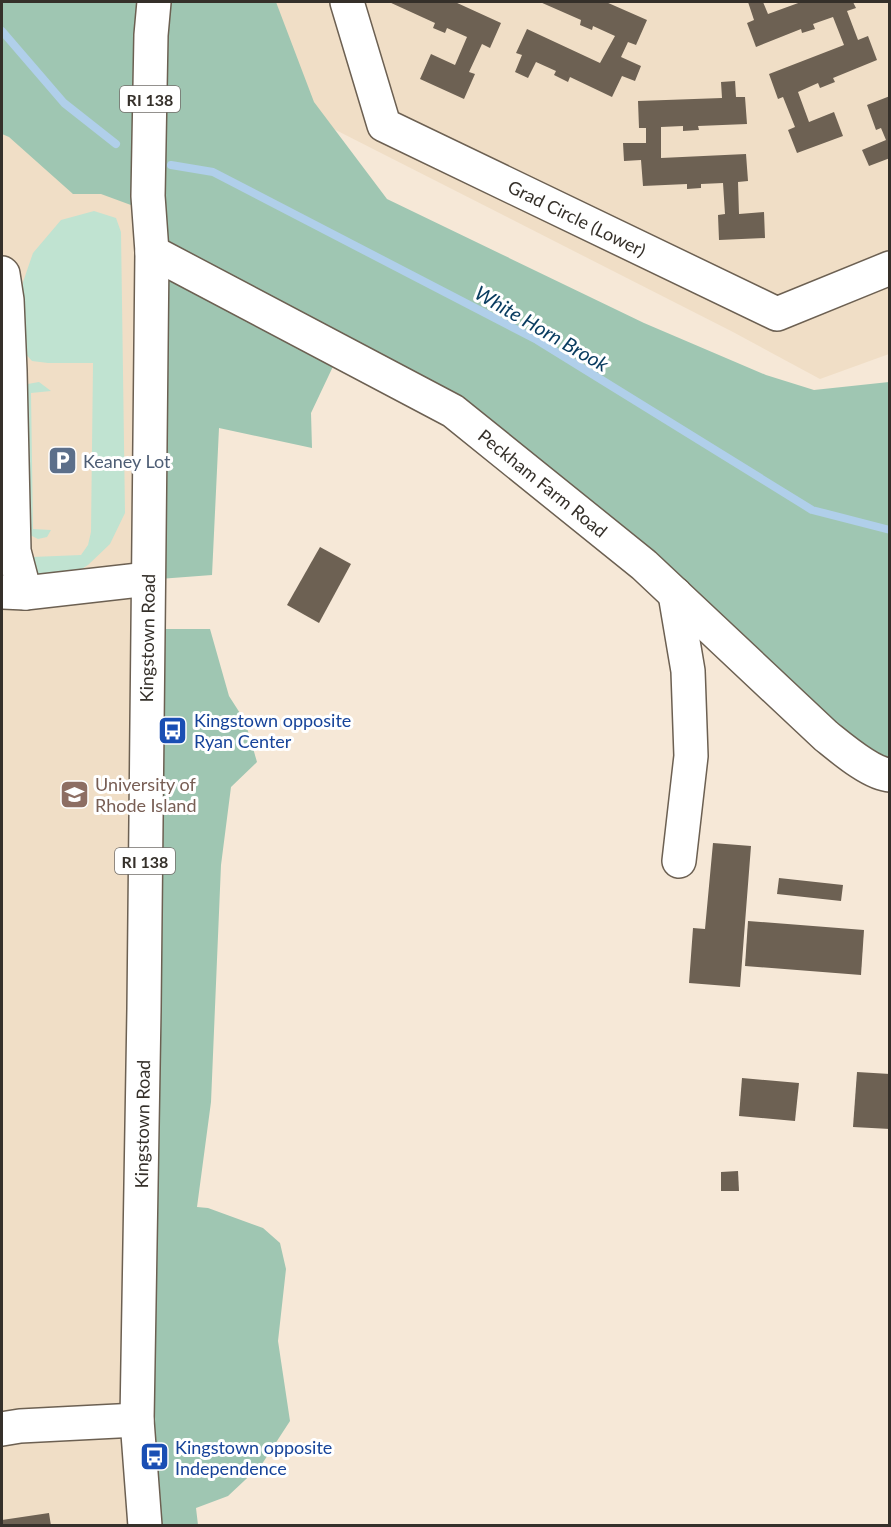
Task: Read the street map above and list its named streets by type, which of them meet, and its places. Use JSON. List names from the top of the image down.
{
  "streets": {
    "street": [
      "RI 138",
      "Grad Circle (Lower)",
      "Peckham Farm Road",
      "Kingstown Road"
    ]
  },
  "crossings": [
    ["Peckham Farm Road", "Kingstown Road"]
  ],
  "water": ["White Horn Brook"],
  "places": {
    "parking": ["Keaney Lot"],
    "bus stop": ["Kingstown opposite Ryan Center", "Kingstown opposite Independence"],
    "school or university": ["University of Rhode Island"]
  }
}
